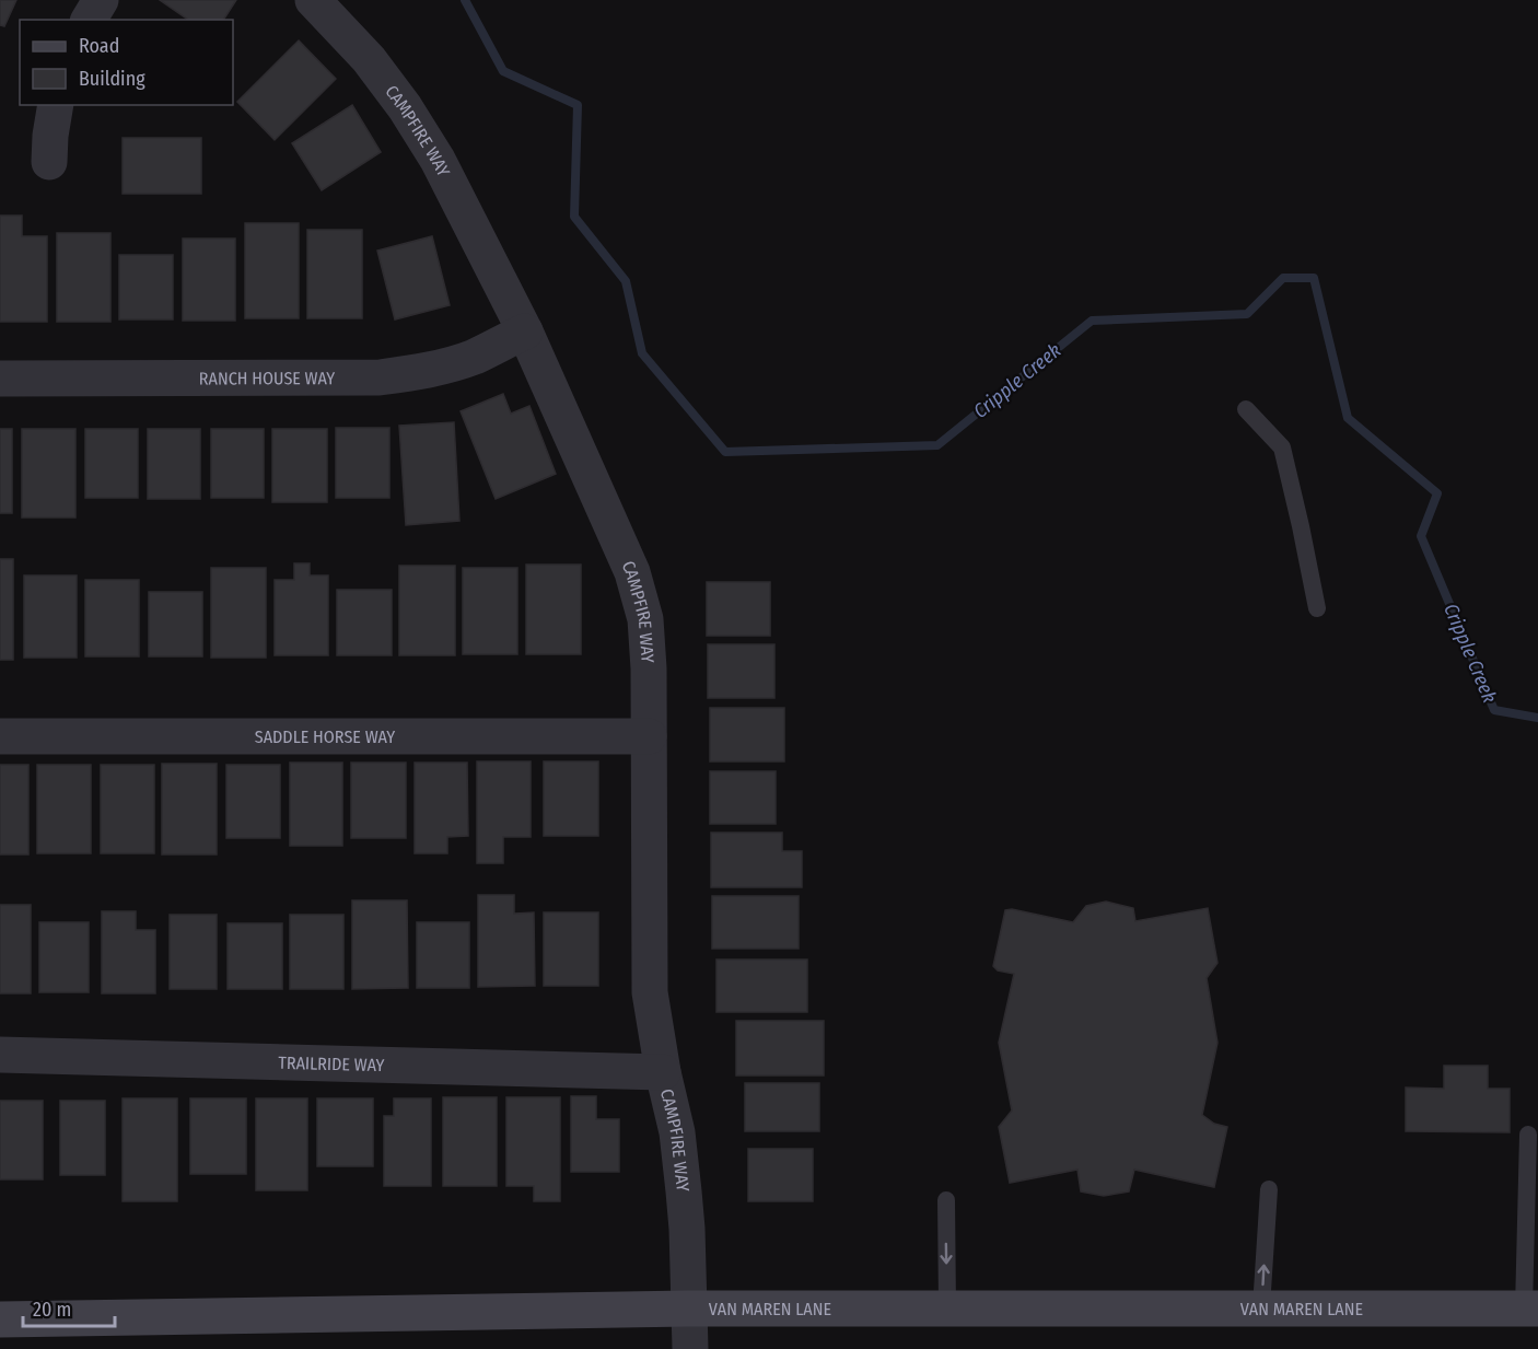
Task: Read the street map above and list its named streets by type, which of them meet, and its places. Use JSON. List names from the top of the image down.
{
  "streets": {
    "main road": ["VAN MAREN LANE"],
    "street": [
      "CAMPFIRE WAY",
      "RANCH HOUSE WAY",
      "SADDLE HORSE WAY",
      "TRAILRIDE WAY"
    ]
  },
  "crossings": [
    ["CAMPFIRE WAY", "RANCH HOUSE WAY"],
    ["CAMPFIRE WAY", "SADDLE HORSE WAY"],
    ["CAMPFIRE WAY", "TRAILRIDE WAY"],
    ["CAMPFIRE WAY", "VAN MAREN LANE"]
  ],
  "water": ["Cripple Creek"],
  "legend": ["Road", "Building"],
  "scale_bar": "20 m"
}
